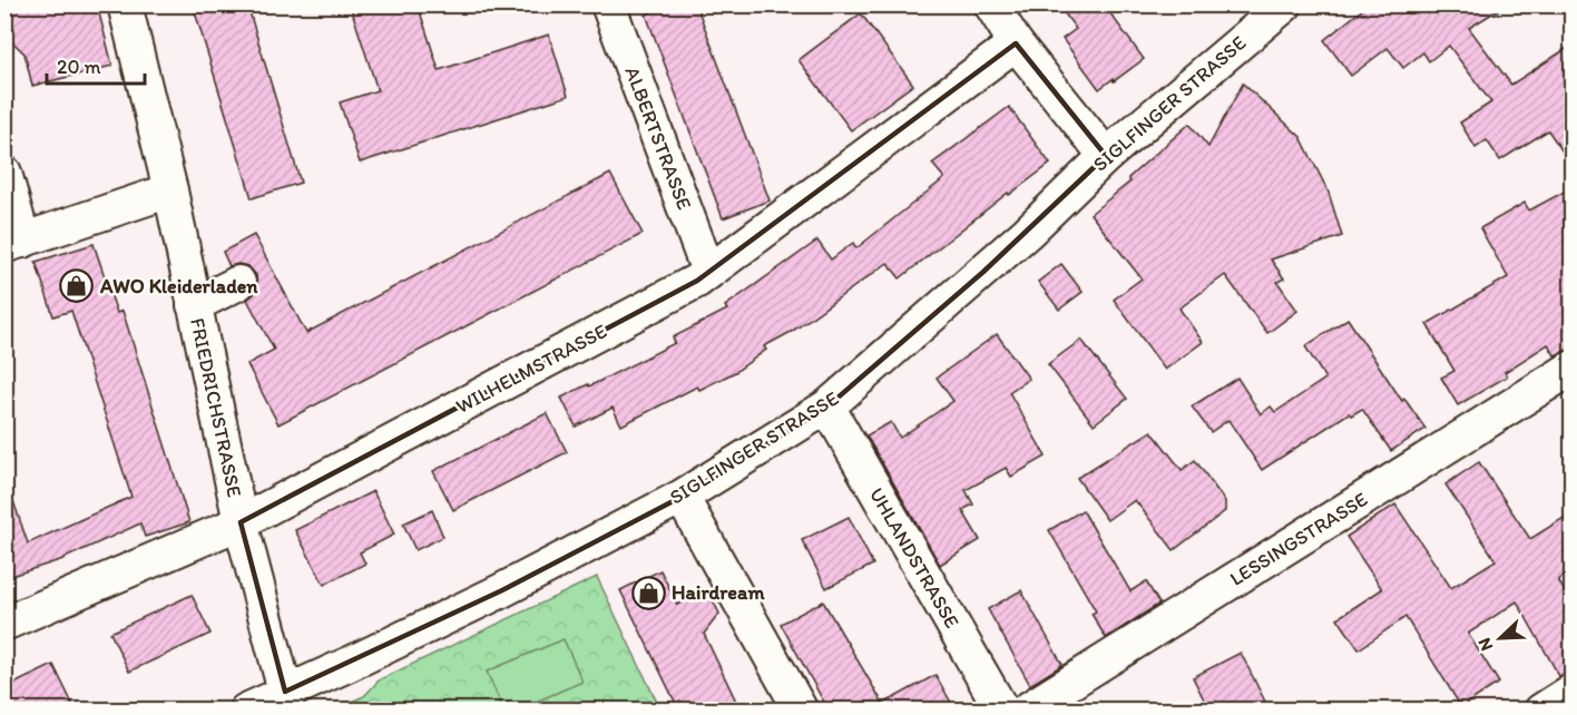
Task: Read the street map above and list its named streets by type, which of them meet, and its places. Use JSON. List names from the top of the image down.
{
  "streets": {
    "street": [
      "SIGLFINGER STRASSE",
      "ALBERTSTRASSE",
      "WILHELMSTRASSE",
      "FRIEDRICHSTRASSE",
      "LESSINGSTRASSE",
      "UHLANDSTRASSE"
    ]
  },
  "crossings": [
    ["SIGLFINGER STRASSE", "FRIEDRICHSTRASSE"],
    ["SIGLFINGER STRASSE", "UHLANDSTRASSE"],
    ["ALBERTSTRASSE", "WILHELMSTRASSE"],
    ["WILHELMSTRASSE", "FRIEDRICHSTRASSE"]
  ],
  "places": {
    "shop": ["AWO Kleiderladen", "Hairdream"]
  },
  "scale_bar": "20 m",
  "north": "bottom left"
}
